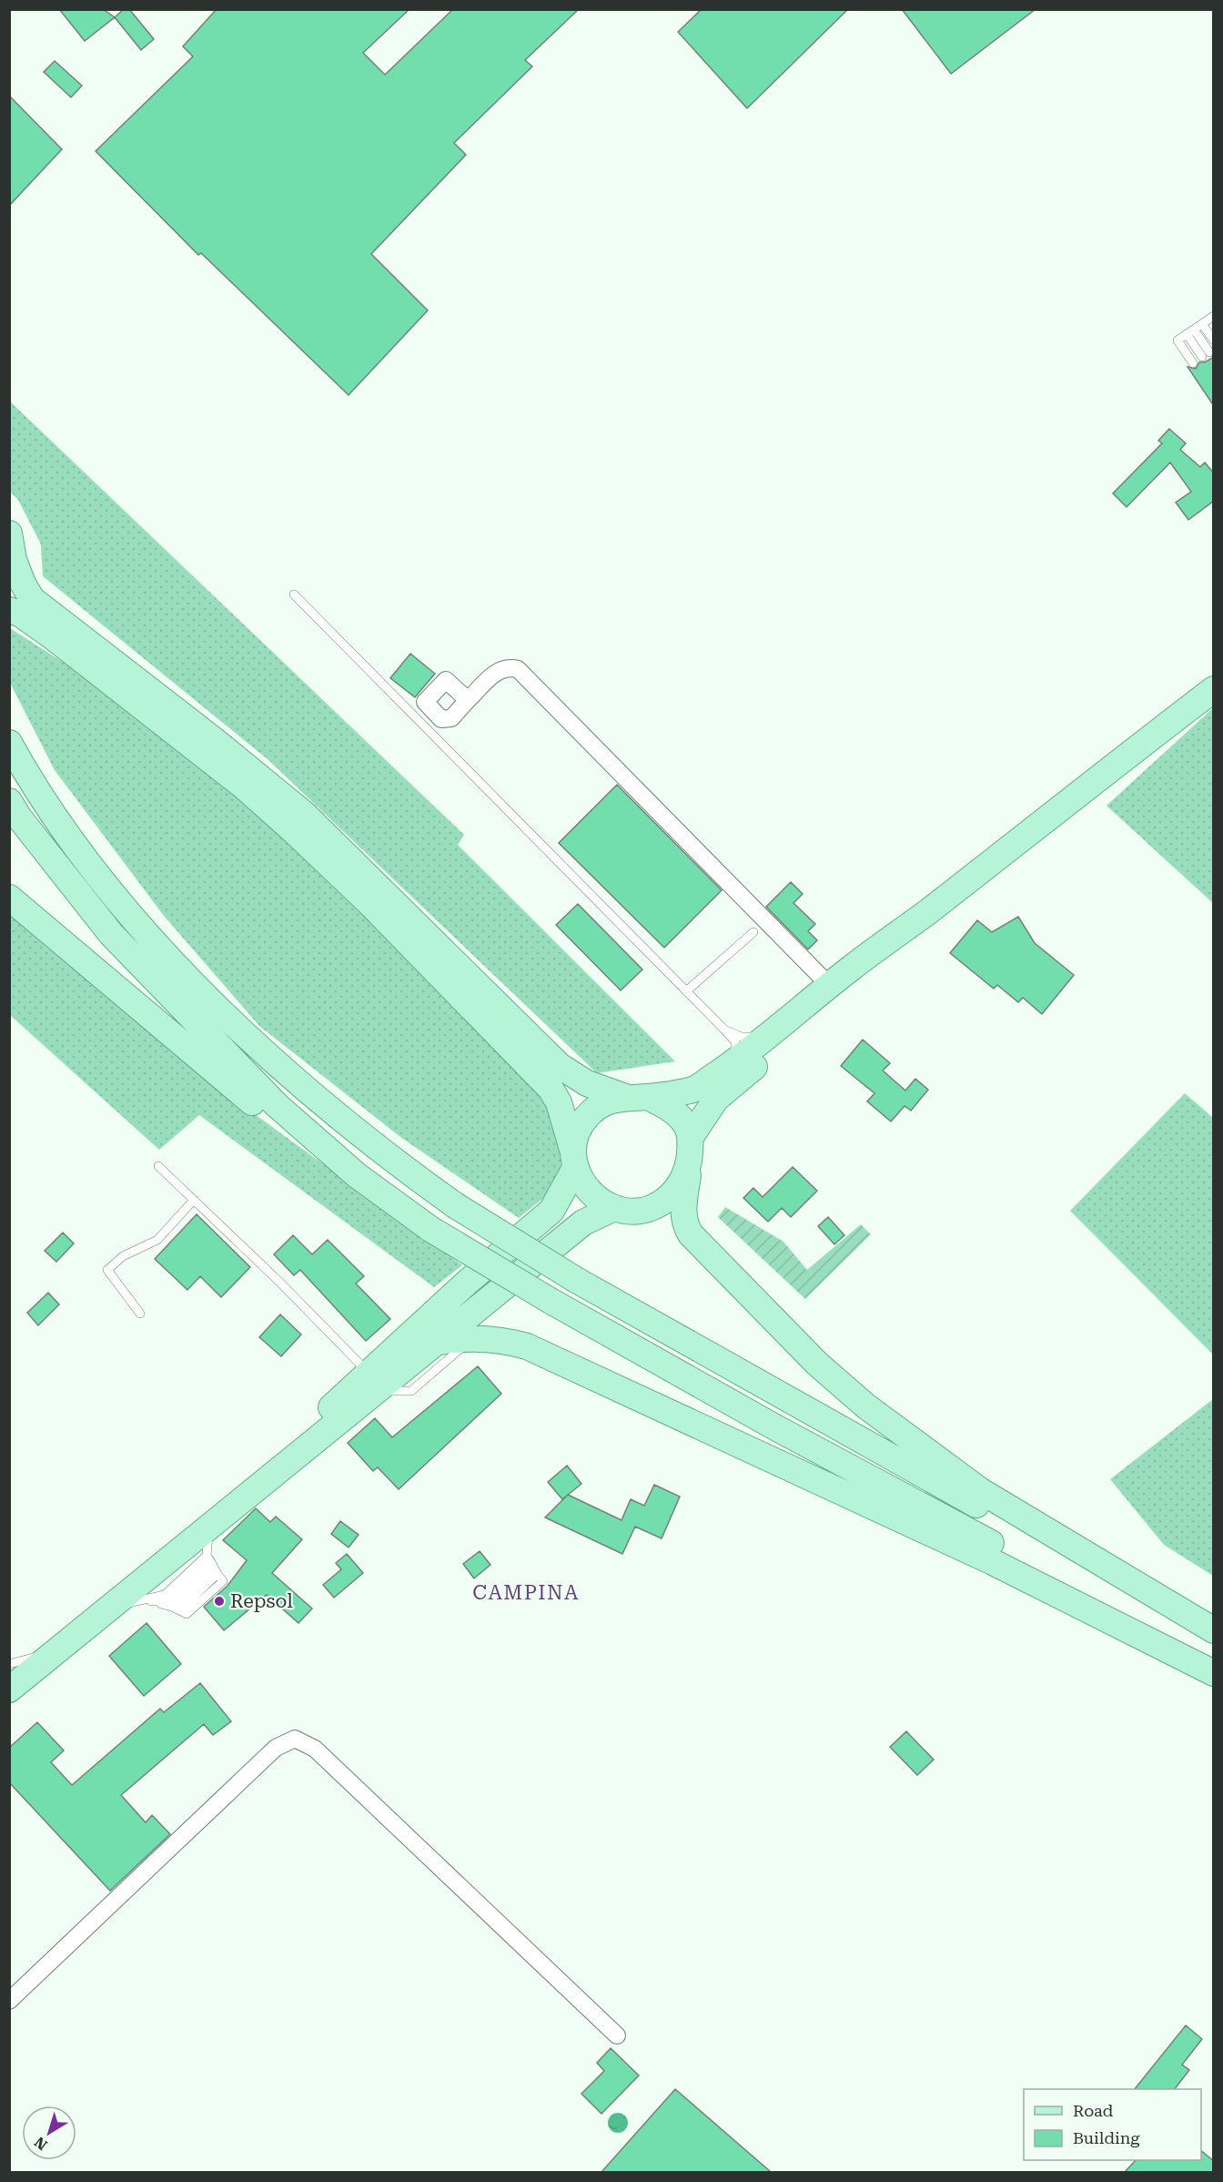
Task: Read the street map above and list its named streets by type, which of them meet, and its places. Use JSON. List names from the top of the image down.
{
  "districts": ["CAMPINA"],
  "places": ["Repsol"],
  "legend": ["Road", "Building"],
  "north": "bottom left"
}
